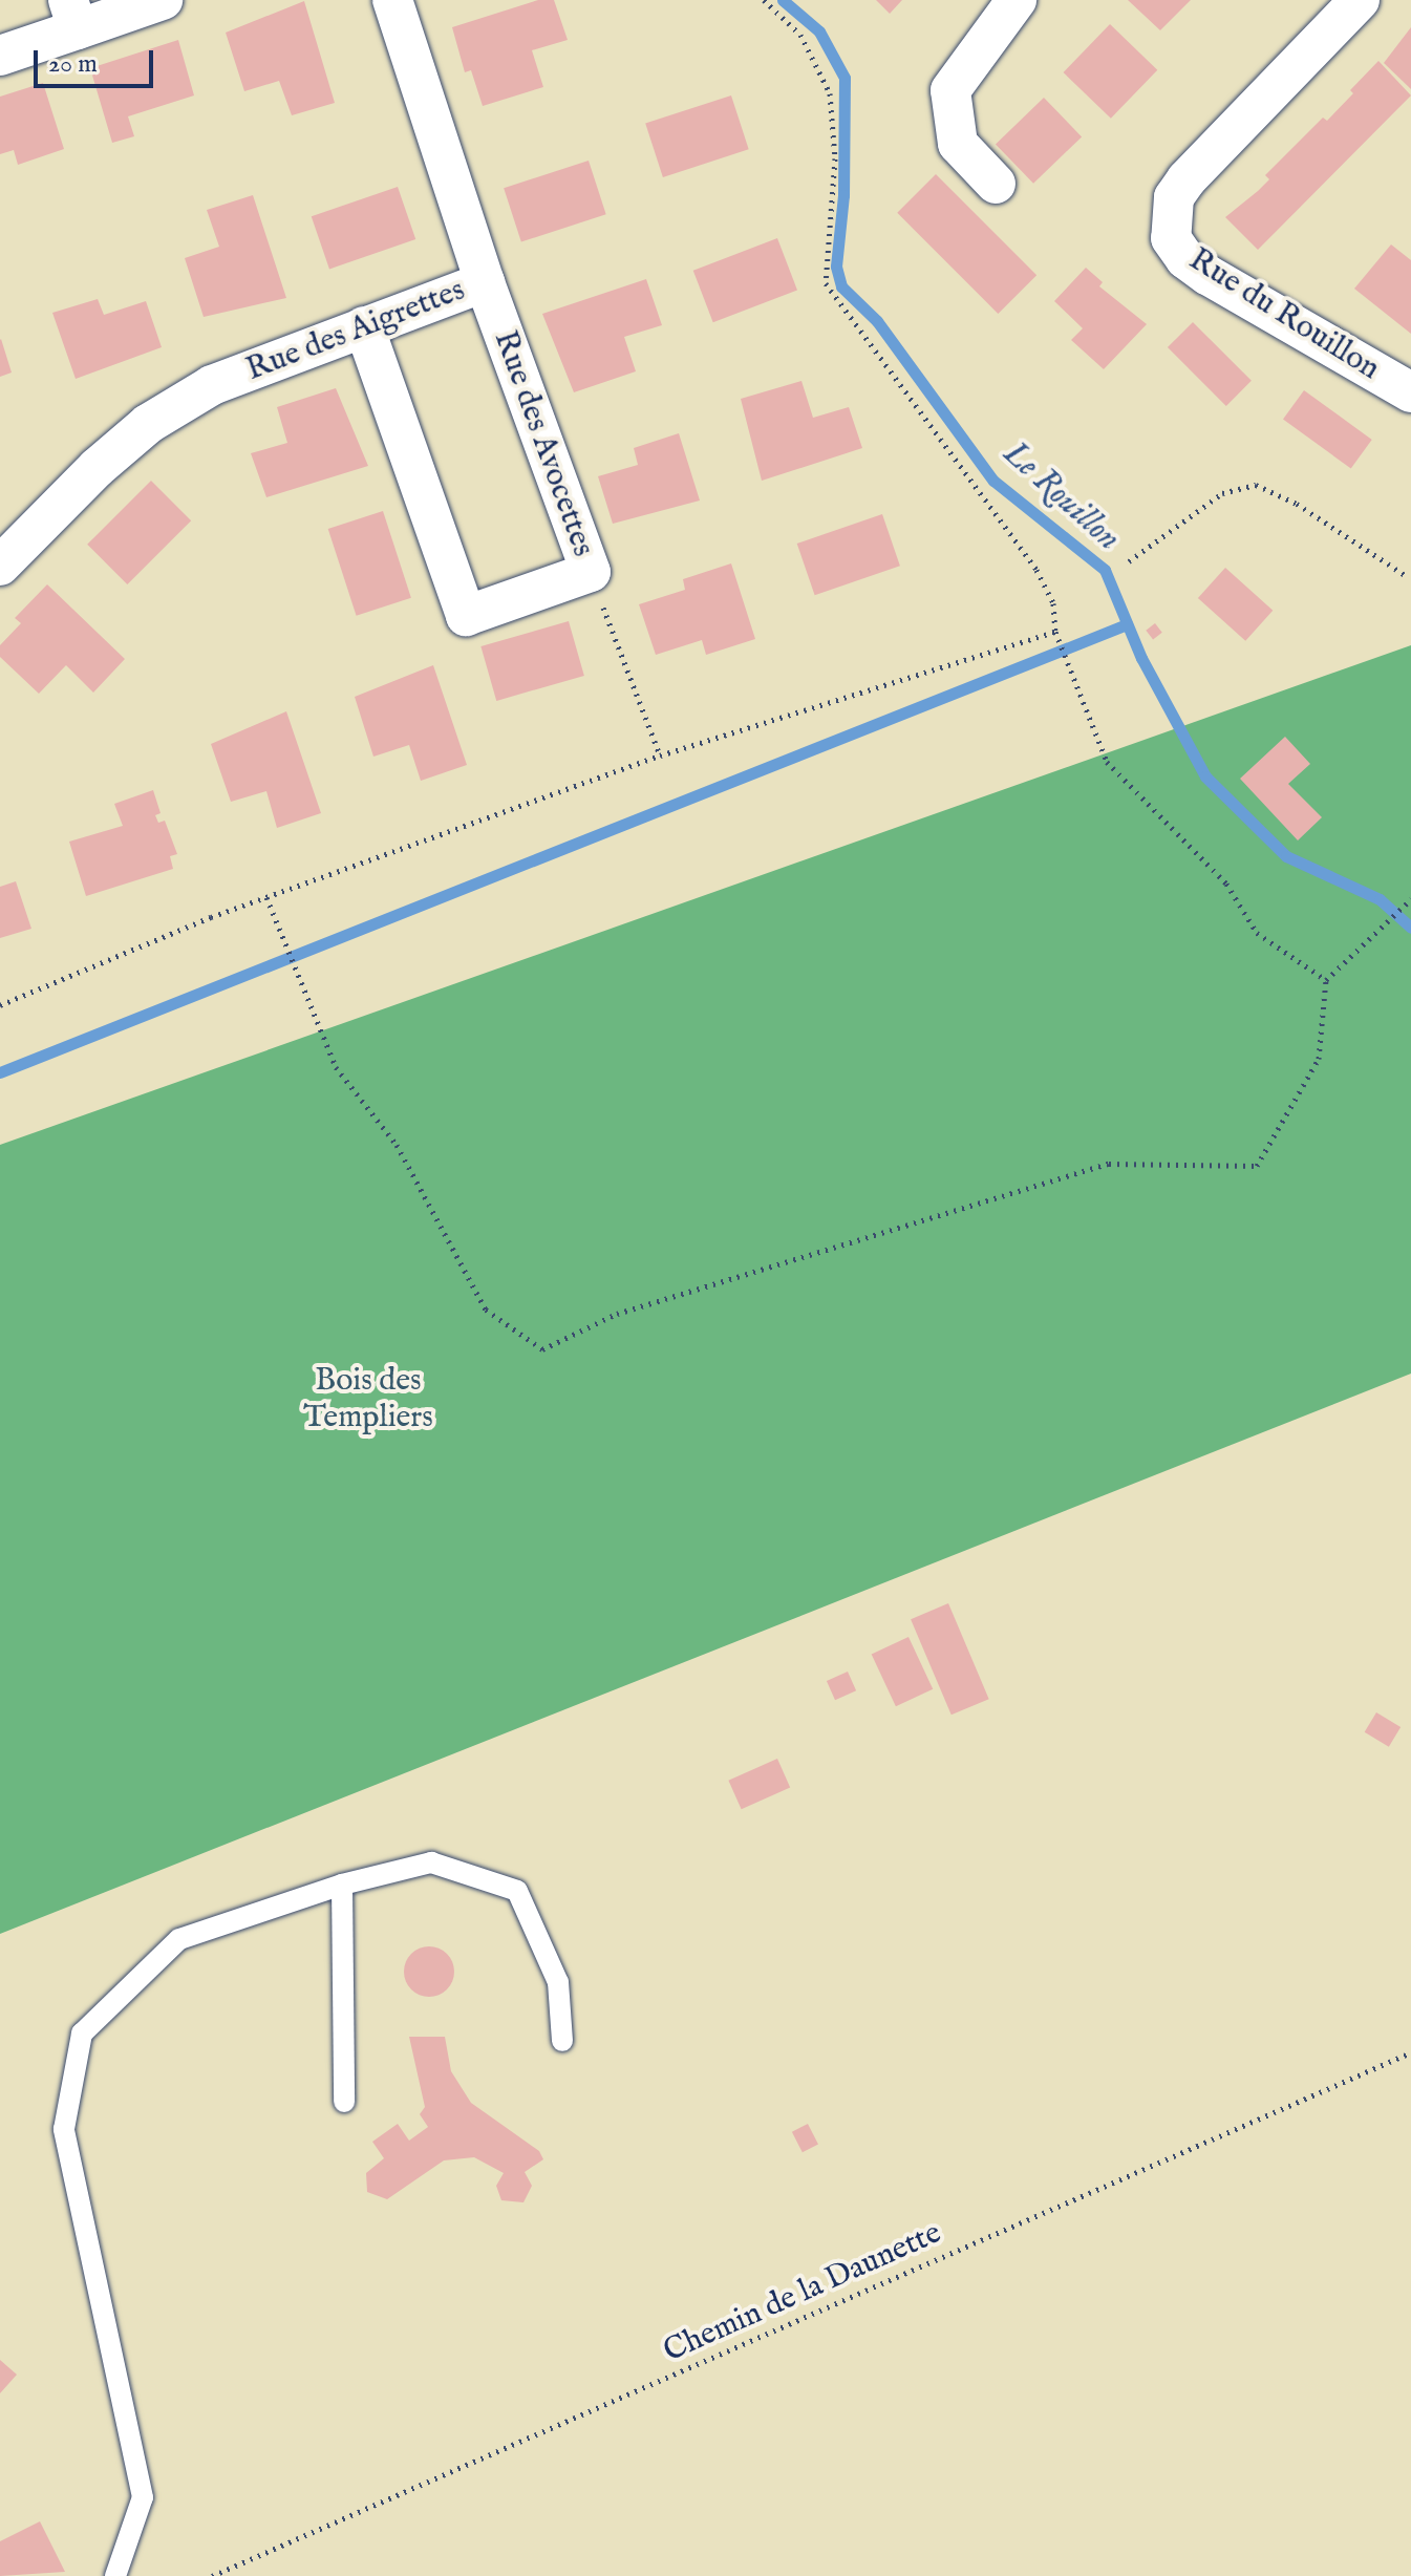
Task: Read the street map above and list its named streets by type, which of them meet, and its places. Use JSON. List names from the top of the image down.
{
  "streets": {
    "street": ["Rue du Rouillon", "Rue des Aigrettes", "Rue des Avocettes"],
    "path": ["Chemin de la Daunette"]
  },
  "crossings": [
    ["Rue des Aigrettes", "Rue des Avocettes"]
  ],
  "water": ["Le Rouillon"],
  "parks": ["Bois des Templiers"],
  "scale_bar": "20 m"
}
